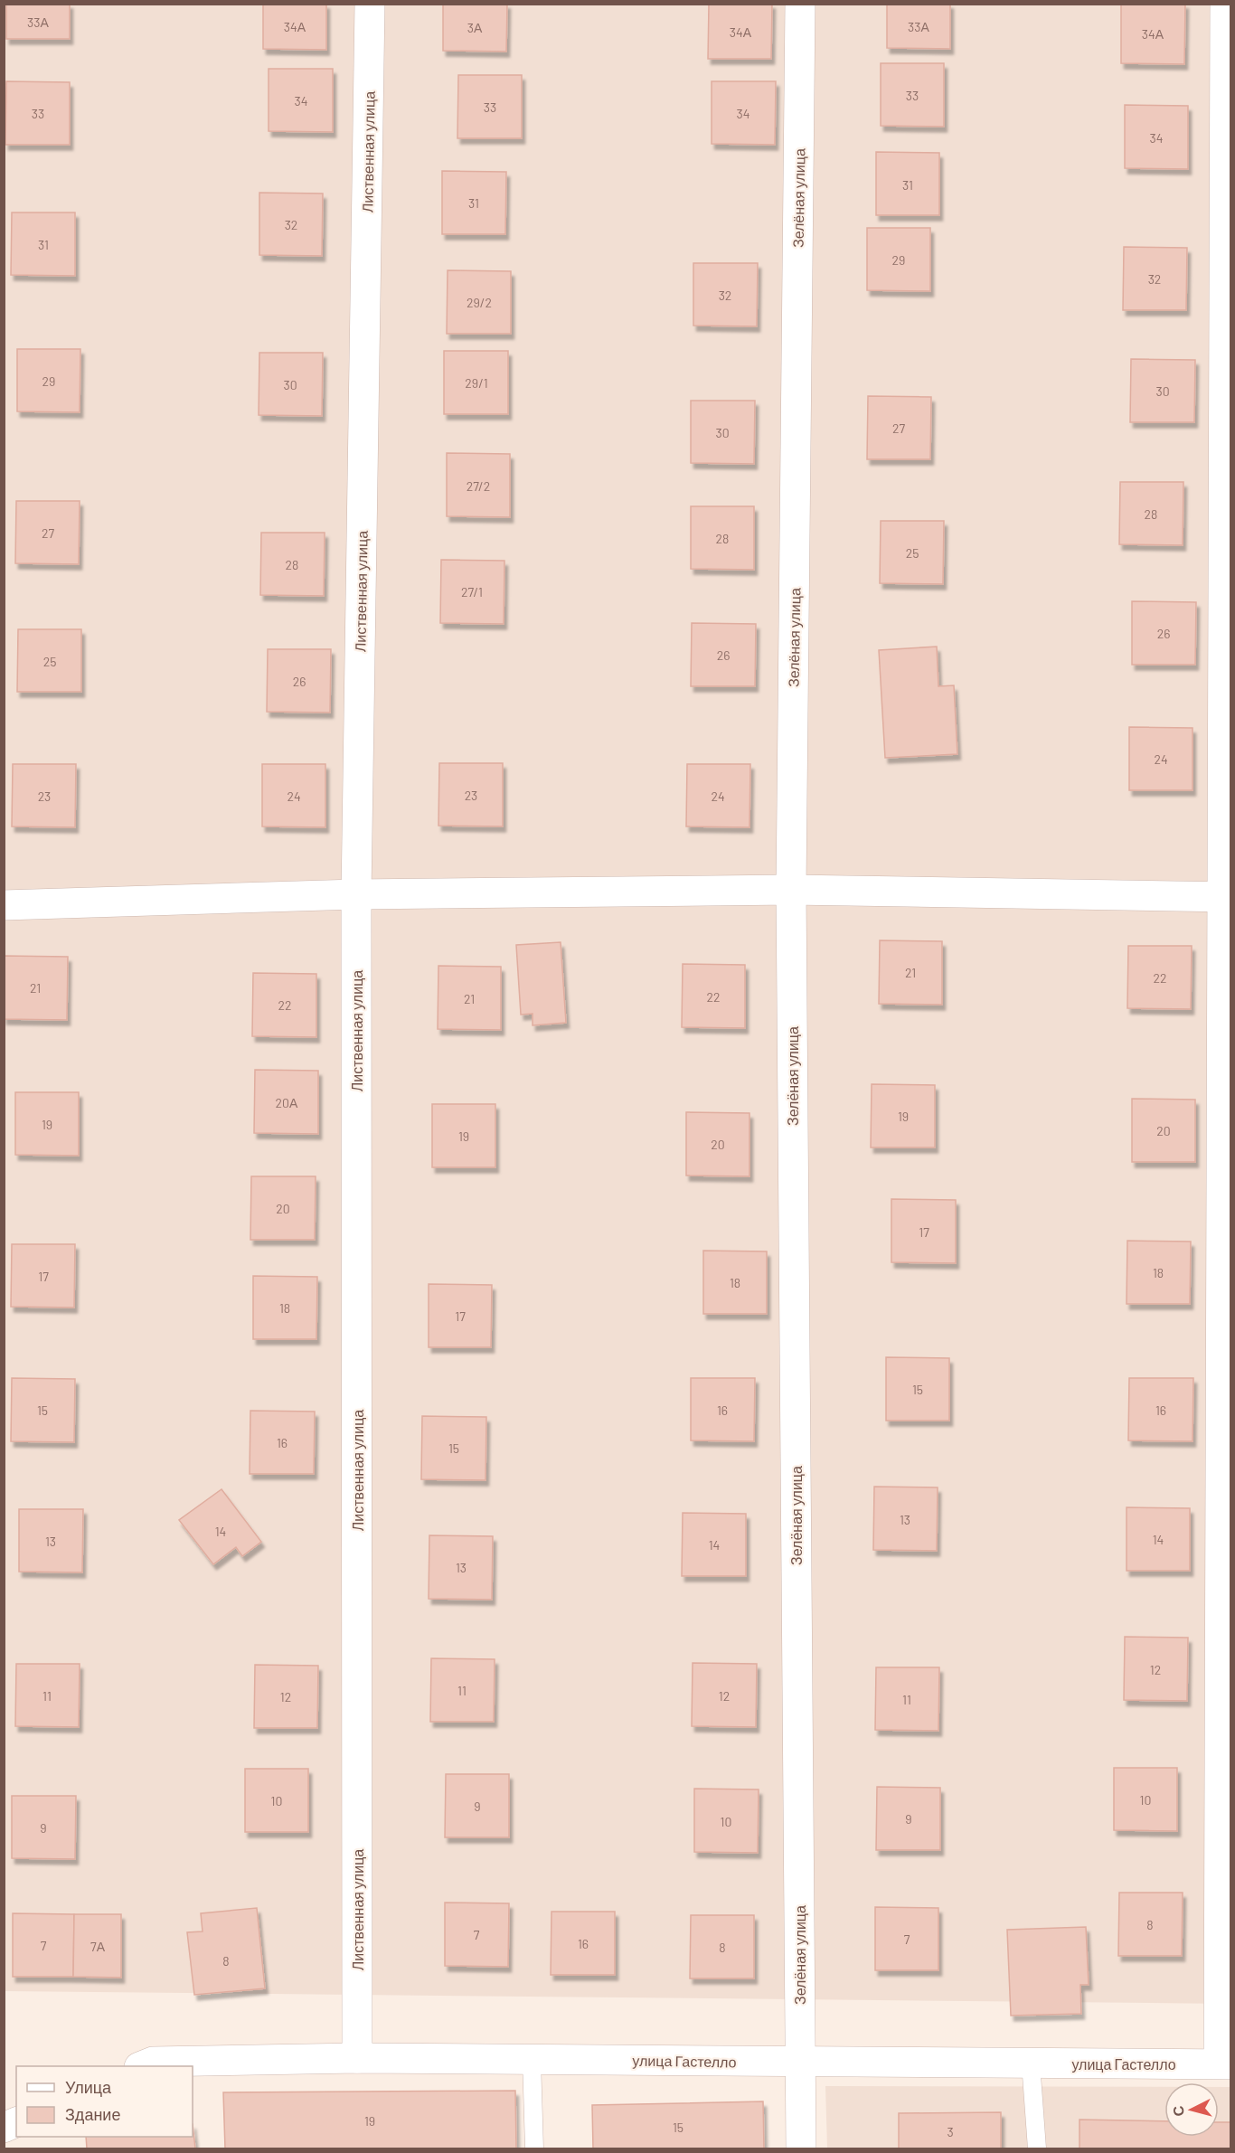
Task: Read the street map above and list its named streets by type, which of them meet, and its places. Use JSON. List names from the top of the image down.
{
  "streets": {
    "street": ["Лиственная улица", "Зелёная улица", "улица Гастелло"]
  },
  "crossings": [
    ["Лиственная улица", "улица Гастелло"],
    ["Зелёная улица", "улица Гастелло"]
  ],
  "house_numbers": [
    "33А",
    "34А",
    "33А",
    "3А",
    "34А",
    "34А",
    "33",
    "34",
    "33",
    "33",
    "34",
    "34",
    "31",
    "31",
    "32",
    "31",
    "29",
    "32",
    "32",
    "29/2",
    "29",
    "29/1",
    "30",
    "30",
    "27",
    "30",
    "27/2",
    "28",
    "27",
    "28",
    "25",
    "28",
    "27/1",
    "26",
    "26",
    "25",
    "26",
    "24",
    "23",
    "23",
    "24",
    "24",
    "21",
    "22",
    "21",
    "22",
    "21",
    "22",
    "20А",
    "19",
    "19",
    "20",
    "19",
    "20",
    "20",
    "17",
    "18",
    "17",
    "18",
    "18",
    "17",
    "15",
    "15",
    "16",
    "16",
    "16",
    "15",
    "13",
    "14",
    "14",
    "13",
    "14",
    "13",
    "12",
    "11",
    "11",
    "12",
    "12",
    "11",
    "10",
    "10",
    "9",
    "9",
    "10",
    "9",
    "8",
    "7",
    "7",
    "16",
    "7",
    "7А",
    "8",
    "8",
    "19",
    "15",
    "3"
  ],
  "legend": ["Улица", "Здание"],
  "north": "left"
}
